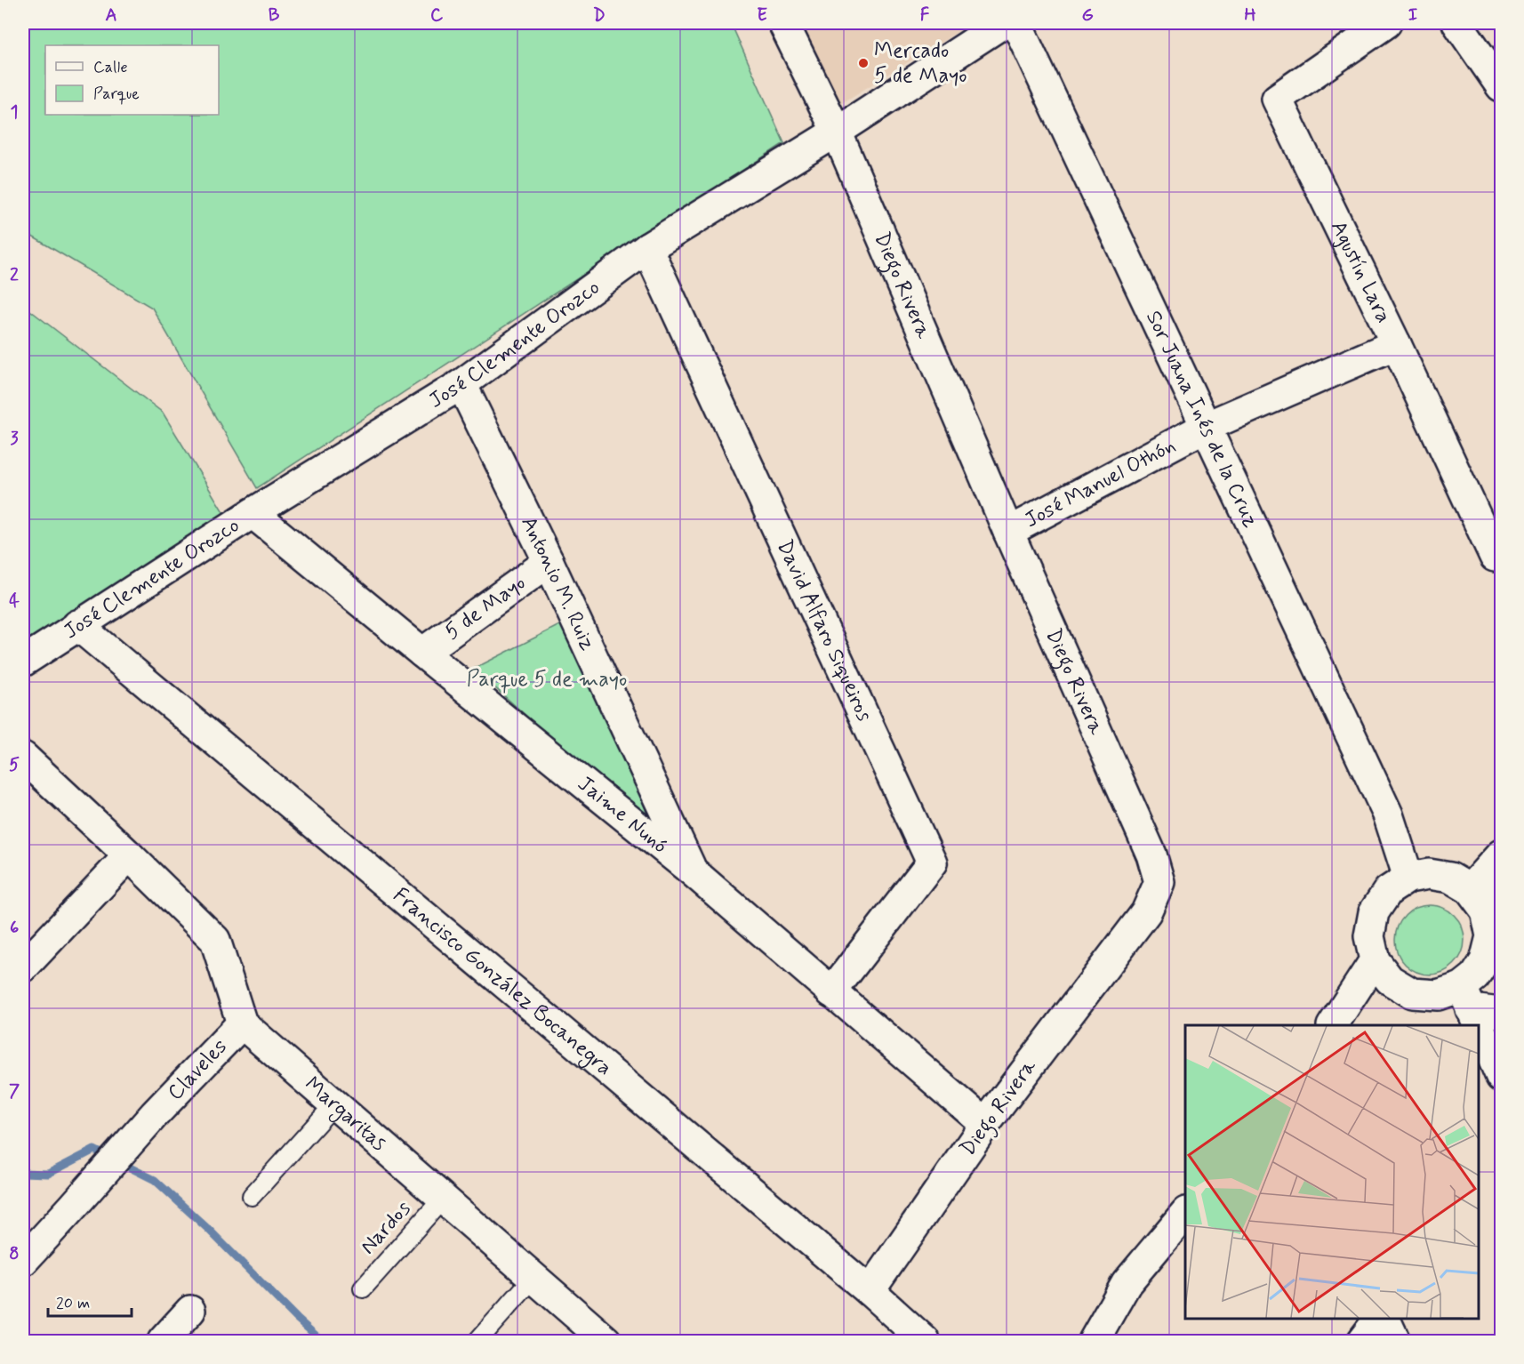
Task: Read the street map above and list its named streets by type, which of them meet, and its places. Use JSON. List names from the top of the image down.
{
  "streets": {
    "street": [
      "Agustín Lara",
      "Diego Rivera",
      "José Clemente Orozco",
      "Sor Juana Inés de la Cruz",
      "José Manuel Othón",
      "Antonio M. Ruiz",
      "5 de Mayo",
      "David Alfaro Siqueiros",
      "Jaime Nunó",
      "Francisco González Bocanegra",
      "Claveles",
      "Margaritas"
    ],
    "lane": ["Nardos"]
  },
  "crossings": [
    ["Agustín Lara", "José Manuel Othón"],
    ["Diego Rivera", "José Clemente Orozco"],
    ["Diego Rivera", "José Manuel Othón"],
    ["Diego Rivera", "Jaime Nunó"],
    ["Diego Rivera", "Francisco González Bocanegra"],
    ["José Clemente Orozco", "Antonio M. Ruiz"],
    ["José Clemente Orozco", "David Alfaro Siqueiros"],
    ["José Clemente Orozco", "Jaime Nunó"],
    ["José Clemente Orozco", "Francisco González Bocanegra"],
    ["Sor Juana Inés de la Cruz", "José Manuel Othón"],
    ["Antonio M. Ruiz", "5 de Mayo"],
    ["Antonio M. Ruiz", "Jaime Nunó"],
    ["5 de Mayo", "Jaime Nunó"],
    ["David Alfaro Siqueiros", "Jaime Nunó"],
    ["Claveles", "Margaritas"],
    ["Margaritas", "Nardos"]
  ],
  "parks": ["Parque 5 de mayo"],
  "places": ["Mercado 5 de Mayo"],
  "legend": ["Calle", "Parque"],
  "scale_bar": "20 m",
  "grid": {
    "columns": [
      "A",
      "B",
      "C",
      "D",
      "E",
      "F",
      "G",
      "H",
      "I"
    ],
    "rows": [
      "1",
      "2",
      "3",
      "4",
      "5",
      "6",
      "7",
      "8"
    ]
  }
}
